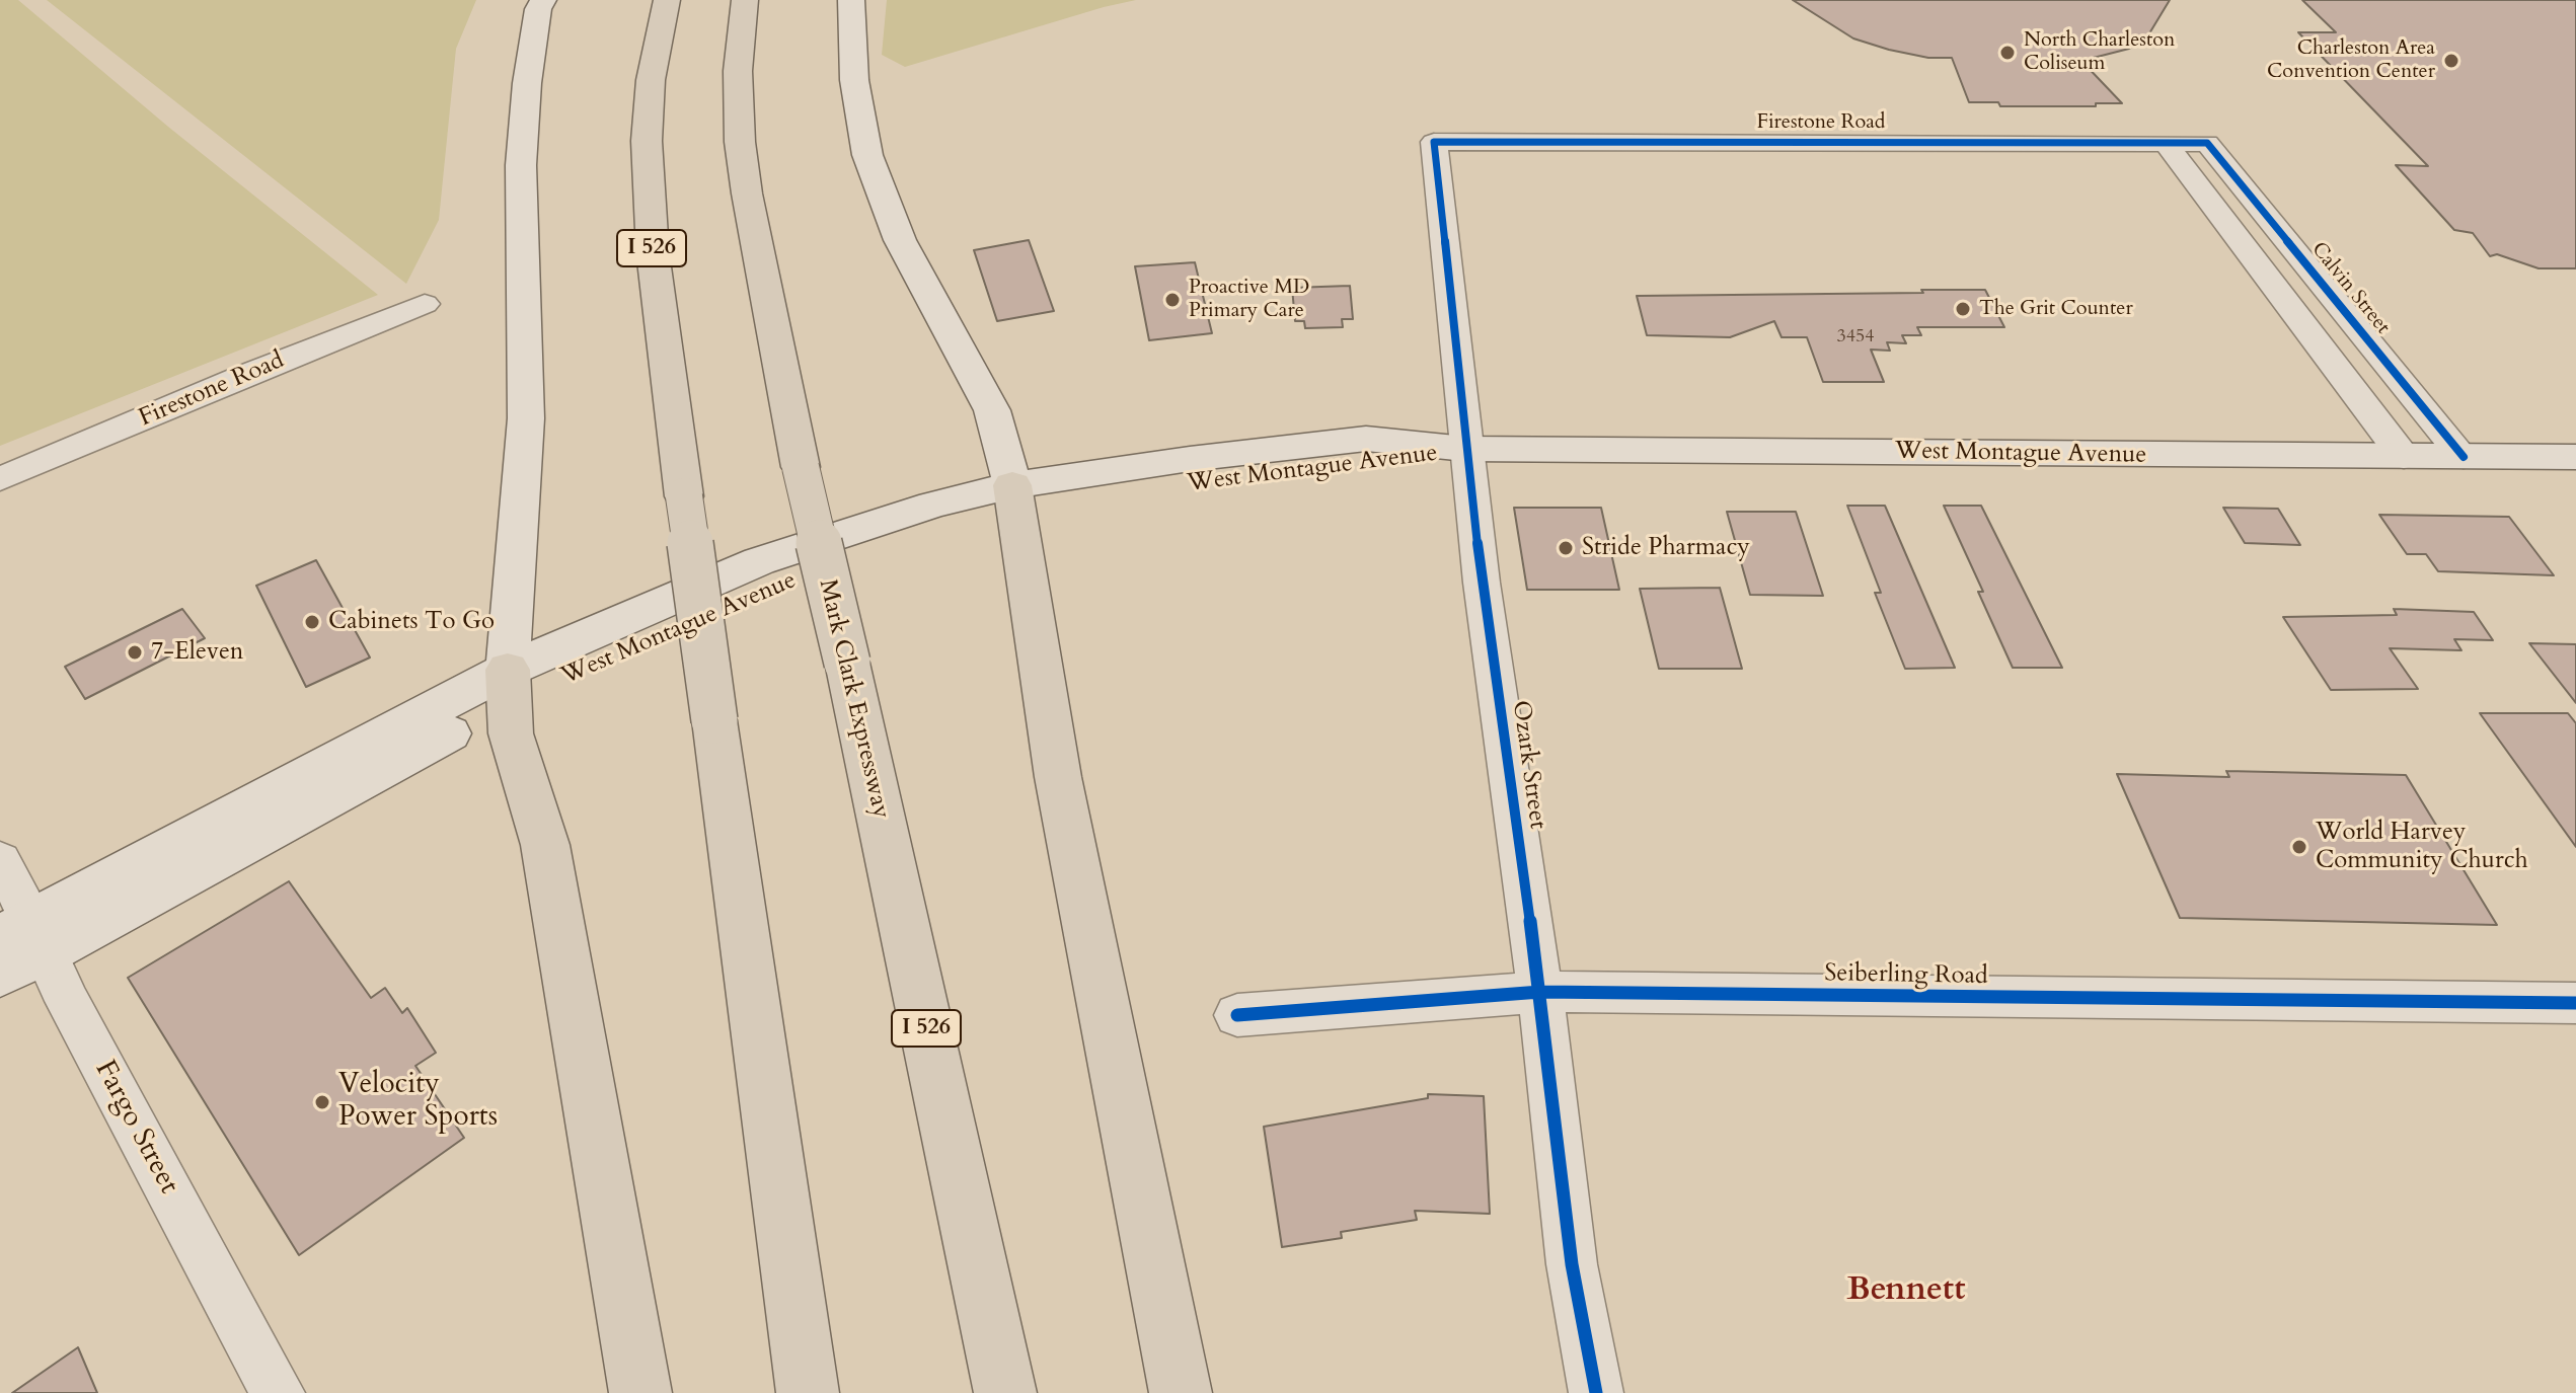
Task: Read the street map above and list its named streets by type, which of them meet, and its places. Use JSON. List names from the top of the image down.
{
  "streets": {
    "highway": ["I 526", "Mark Clark Expressway"],
    "main road": ["West Montague Avenue"],
    "street": [
      "Firestone Road",
      "Calvin Street",
      "Ozark Street",
      "Seiberling Road",
      "Fargo Street"
    ]
  },
  "crossings": [
    ["Firestone Road", "Calvin Street"],
    ["Firestone Road", "Ozark Street"],
    ["Calvin Street", "West Montague Avenue"],
    ["West Montague Avenue", "Ozark Street"],
    ["West Montague Avenue", "Fargo Street"],
    ["Ozark Street", "Seiberling Road"]
  ],
  "districts": ["Bennett"],
  "places": [
    "North Charleston Coliseum",
    "Charleston Area Convention Center",
    "Proactive MD Primary Care",
    "The Grit Counter",
    "Stride Pharmacy",
    "Cabinets To Go",
    "7-Eleven",
    "World Harvey Community Church",
    "Velocity Power Sports"
  ],
  "house_numbers": ["3454"]
}
